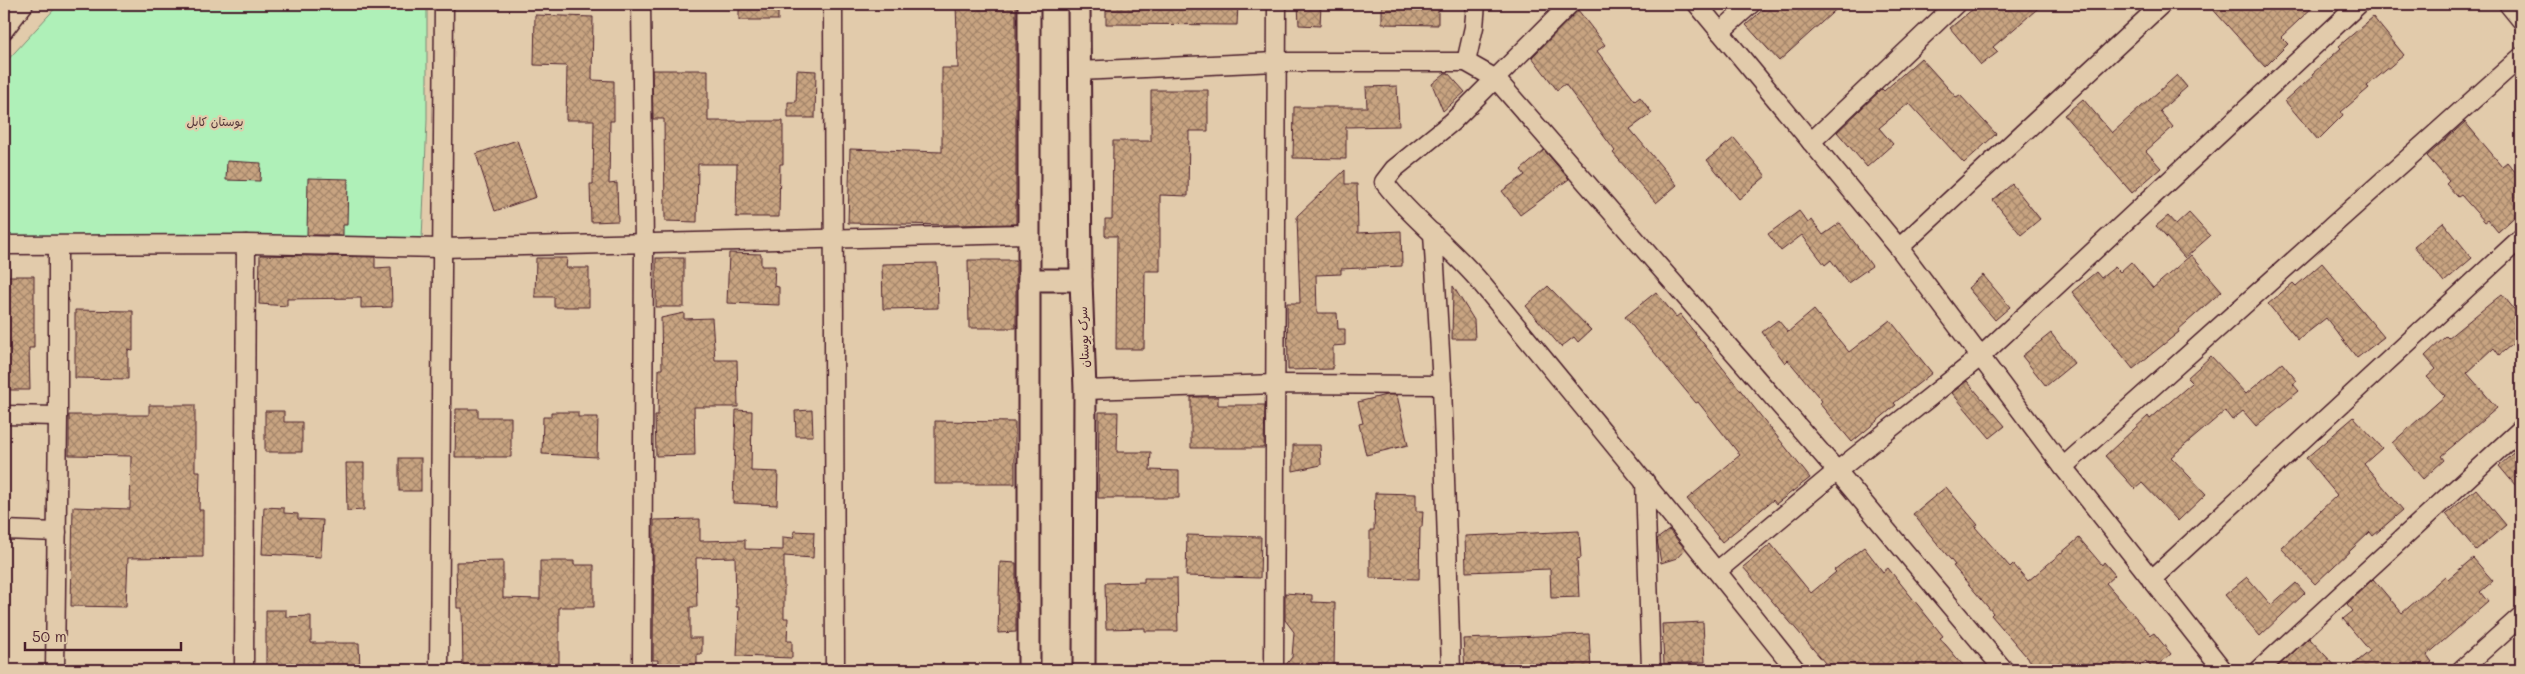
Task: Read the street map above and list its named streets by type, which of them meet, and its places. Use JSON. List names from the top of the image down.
{
  "streets": {
    "street": ["سرک بوستان"]
  },
  "parks": ["بوستان کابل"],
  "scale_bar": "50 m"
}
